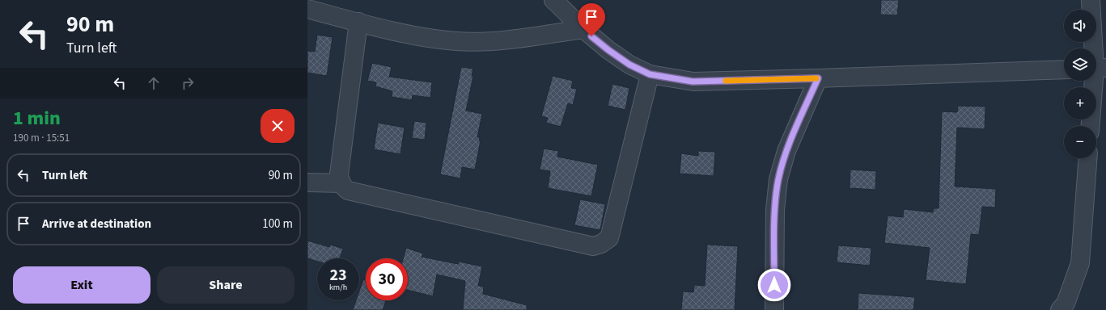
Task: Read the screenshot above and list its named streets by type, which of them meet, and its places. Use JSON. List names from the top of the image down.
{
  "page": {
    "turn": ["90 m", "Turn left"],
    "map_buttons": ["+", "−"],
    "heading": ["1 min", "190 m · 15:51"],
    "list": [
      {
        "name": "Turn left",
        "value": "90 m"
      },
      {
        "name": "Arrive at destination",
        "value": "100 m"
      }
    ],
    "speed": "23 km/h",
    "limit": "30",
    "buttons": ["Exit", "Share"]
  }
}
